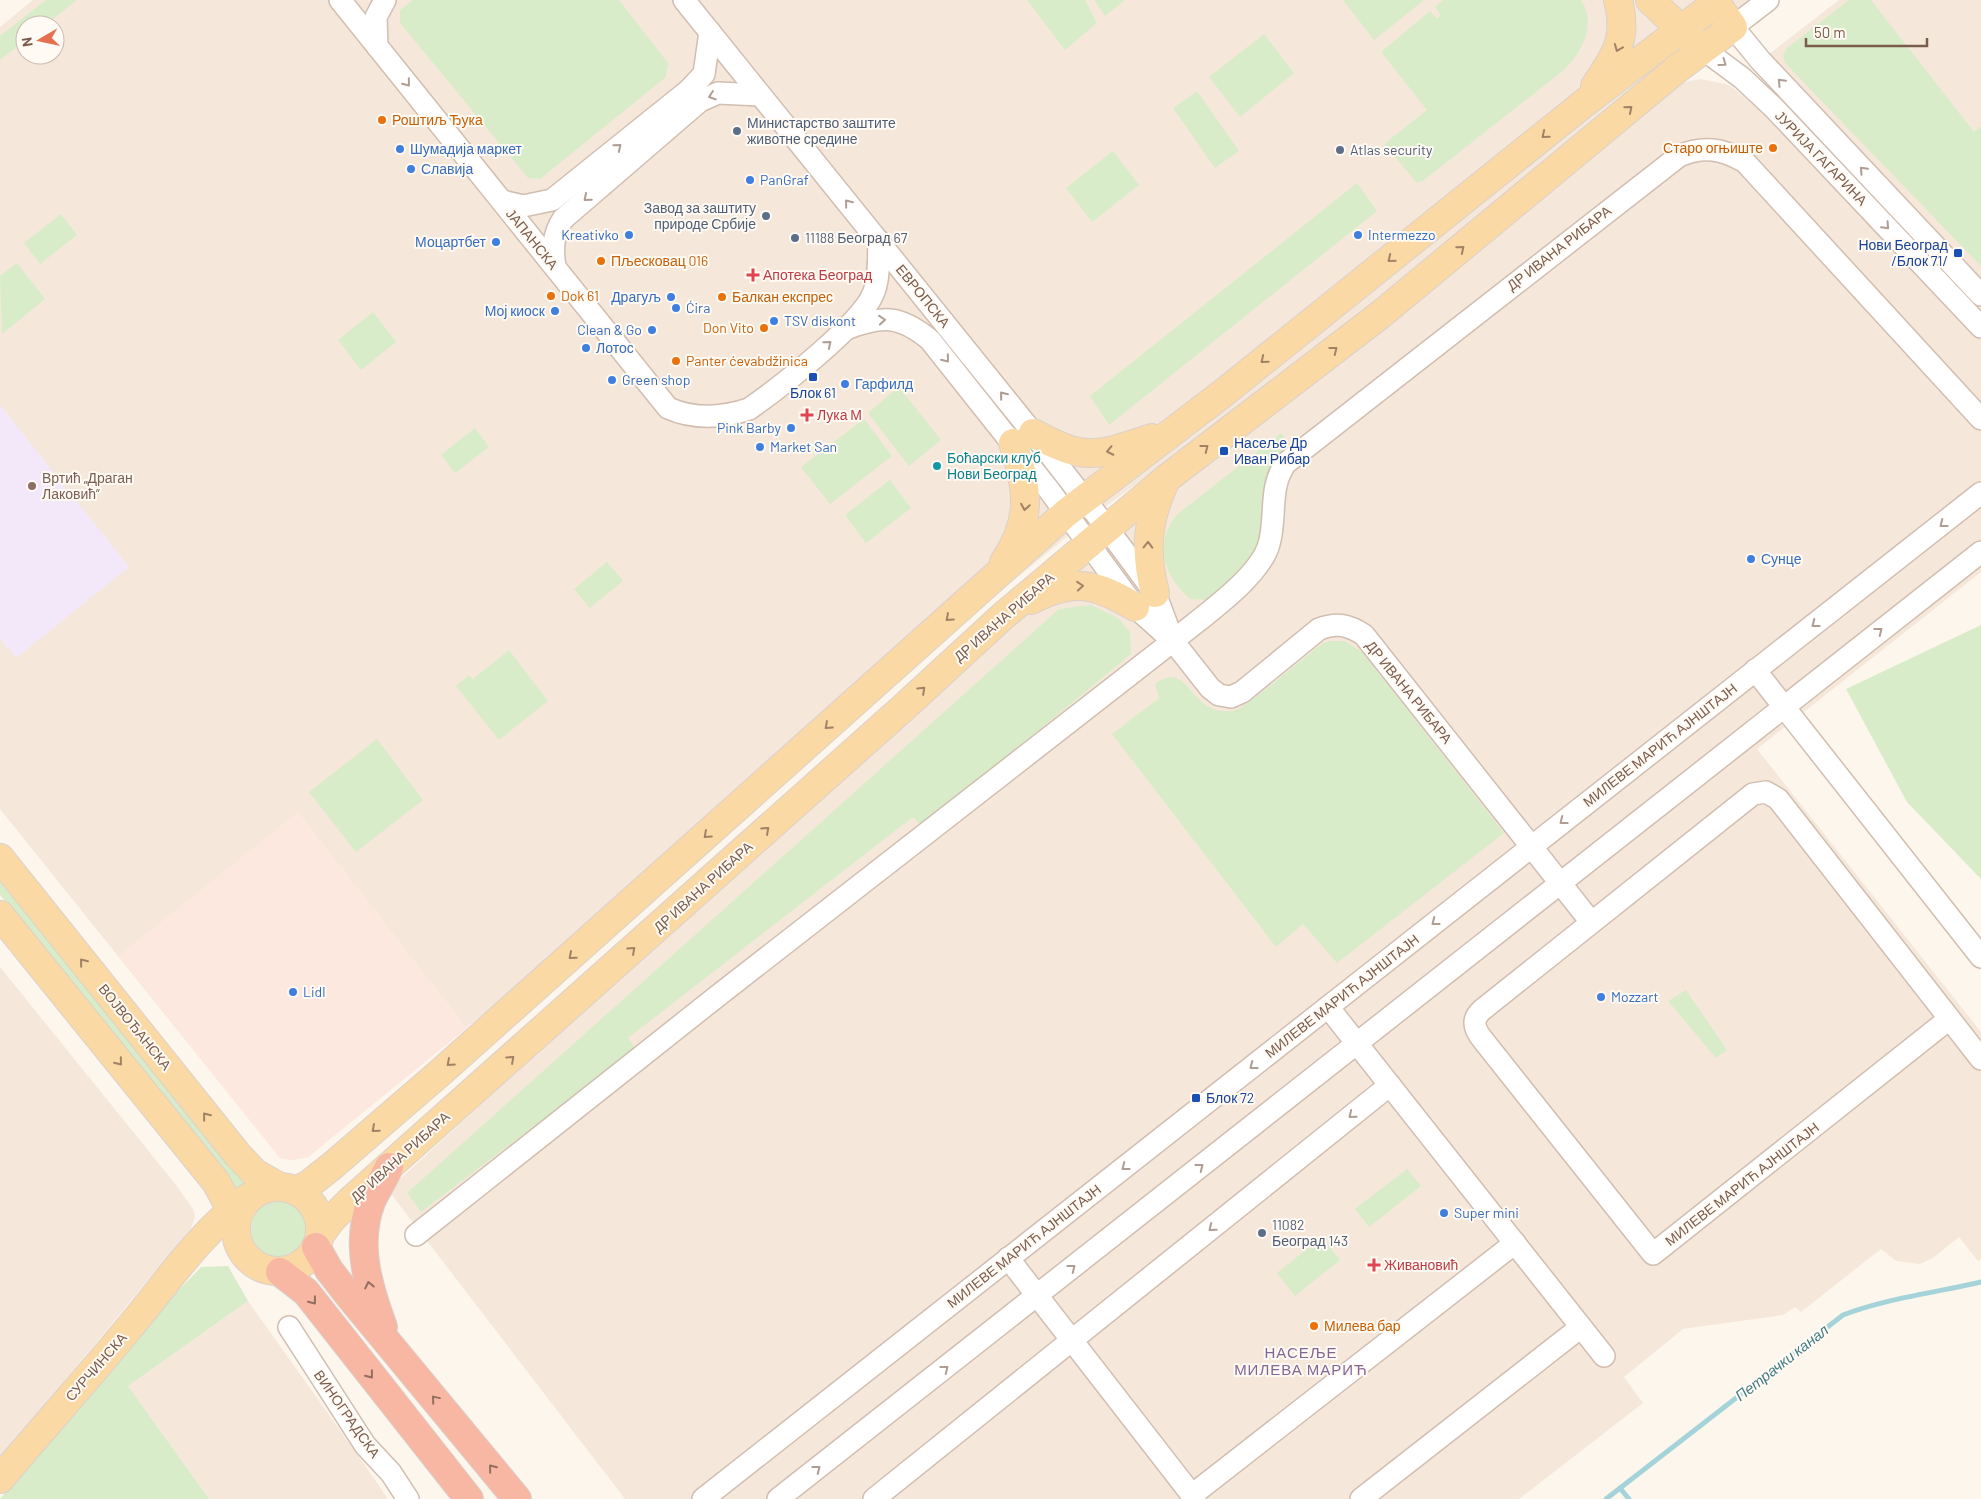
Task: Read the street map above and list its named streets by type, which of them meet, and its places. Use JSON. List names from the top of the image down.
{
  "streets": {
    "main road": [
      "ЈУРИЈА ГАГАРИНА",
      "ДР ИВАНА РИБАРА",
      "ВОЈВОЂАНСКА",
      "СУРЧИНСКА"
    ],
    "street": [
      "ЈАПАНСКА",
      "ЕВРОПСКА",
      "МИЛЕВЕ МАРИЋ АЈНШТАЈН",
      "ВИНОГРАДСКА"
    ]
  },
  "crossings": [
    ["ЈУРИЈА ГАГАРИНА", "ДР ИВАНА РИБАРА"],
    ["ЈАПАНСКА", "ЕВРОПСКА"],
    ["ДР ИВАНА РИБАРА", "ЕВРОПСКА"],
    ["ДР ИВАНА РИБАРА", "МИЛЕВЕ МАРИЋ АЈНШТАЈН"],
    ["ДР ИВАНА РИБАРА", "ВОЈВОЂАНСКА"],
    ["ДР ИВАНА РИБАРА", "СУРЧИНСКА"],
    ["ВОЈВОЂАНСКА", "СУРЧИНСКА"]
  ],
  "one_way": ["ЈАПАНСКА"],
  "districts": ["НАСЕЉЕ МИЛЕВА МАРИЋ"],
  "water": ["Петрачки канал"],
  "places": {
    "other": [
      "Роштиљ Ђука",
      "Министарство заштите животне средине",
      "Старо огњиште",
      "Шумадија маркет",
      "Atlas security",
      "Славија",
      "PanGraf",
      "Завод за заштиту природе Србије",
      "Kreativko",
      "Intermezzo",
      "11188 Београд 67",
      "Моцартбет",
      "Пљесковац 016",
      "Dok 61",
      "Драгуљ",
      "Балкан експрес",
      "Ćira",
      "Мој киоск",
      "TSV diskont",
      "Don Vito",
      "Clean & Go",
      "Лотос",
      "Panter ćevabdžinica",
      "Green shop",
      "Гарфилд",
      "Pink Barby",
      "Market San",
      "Боћарски клуб Нови Београд",
      "Вртић „Драган Лаковић”",
      "Сунце",
      "Lidl",
      "Mozzart",
      "Super mini",
      "11082 Београд 143",
      "Милева бар"
    ],
    "transit": [
      "Нови Београд /Блок 71/",
      "Блок 61",
      "Насеље Др Иван Рибар",
      "Блок 72"
    ],
    "health": ["Апотека Београд", "Лука М", "Живановић"]
  },
  "scale_bar": "50 m",
  "north": "left"
}
